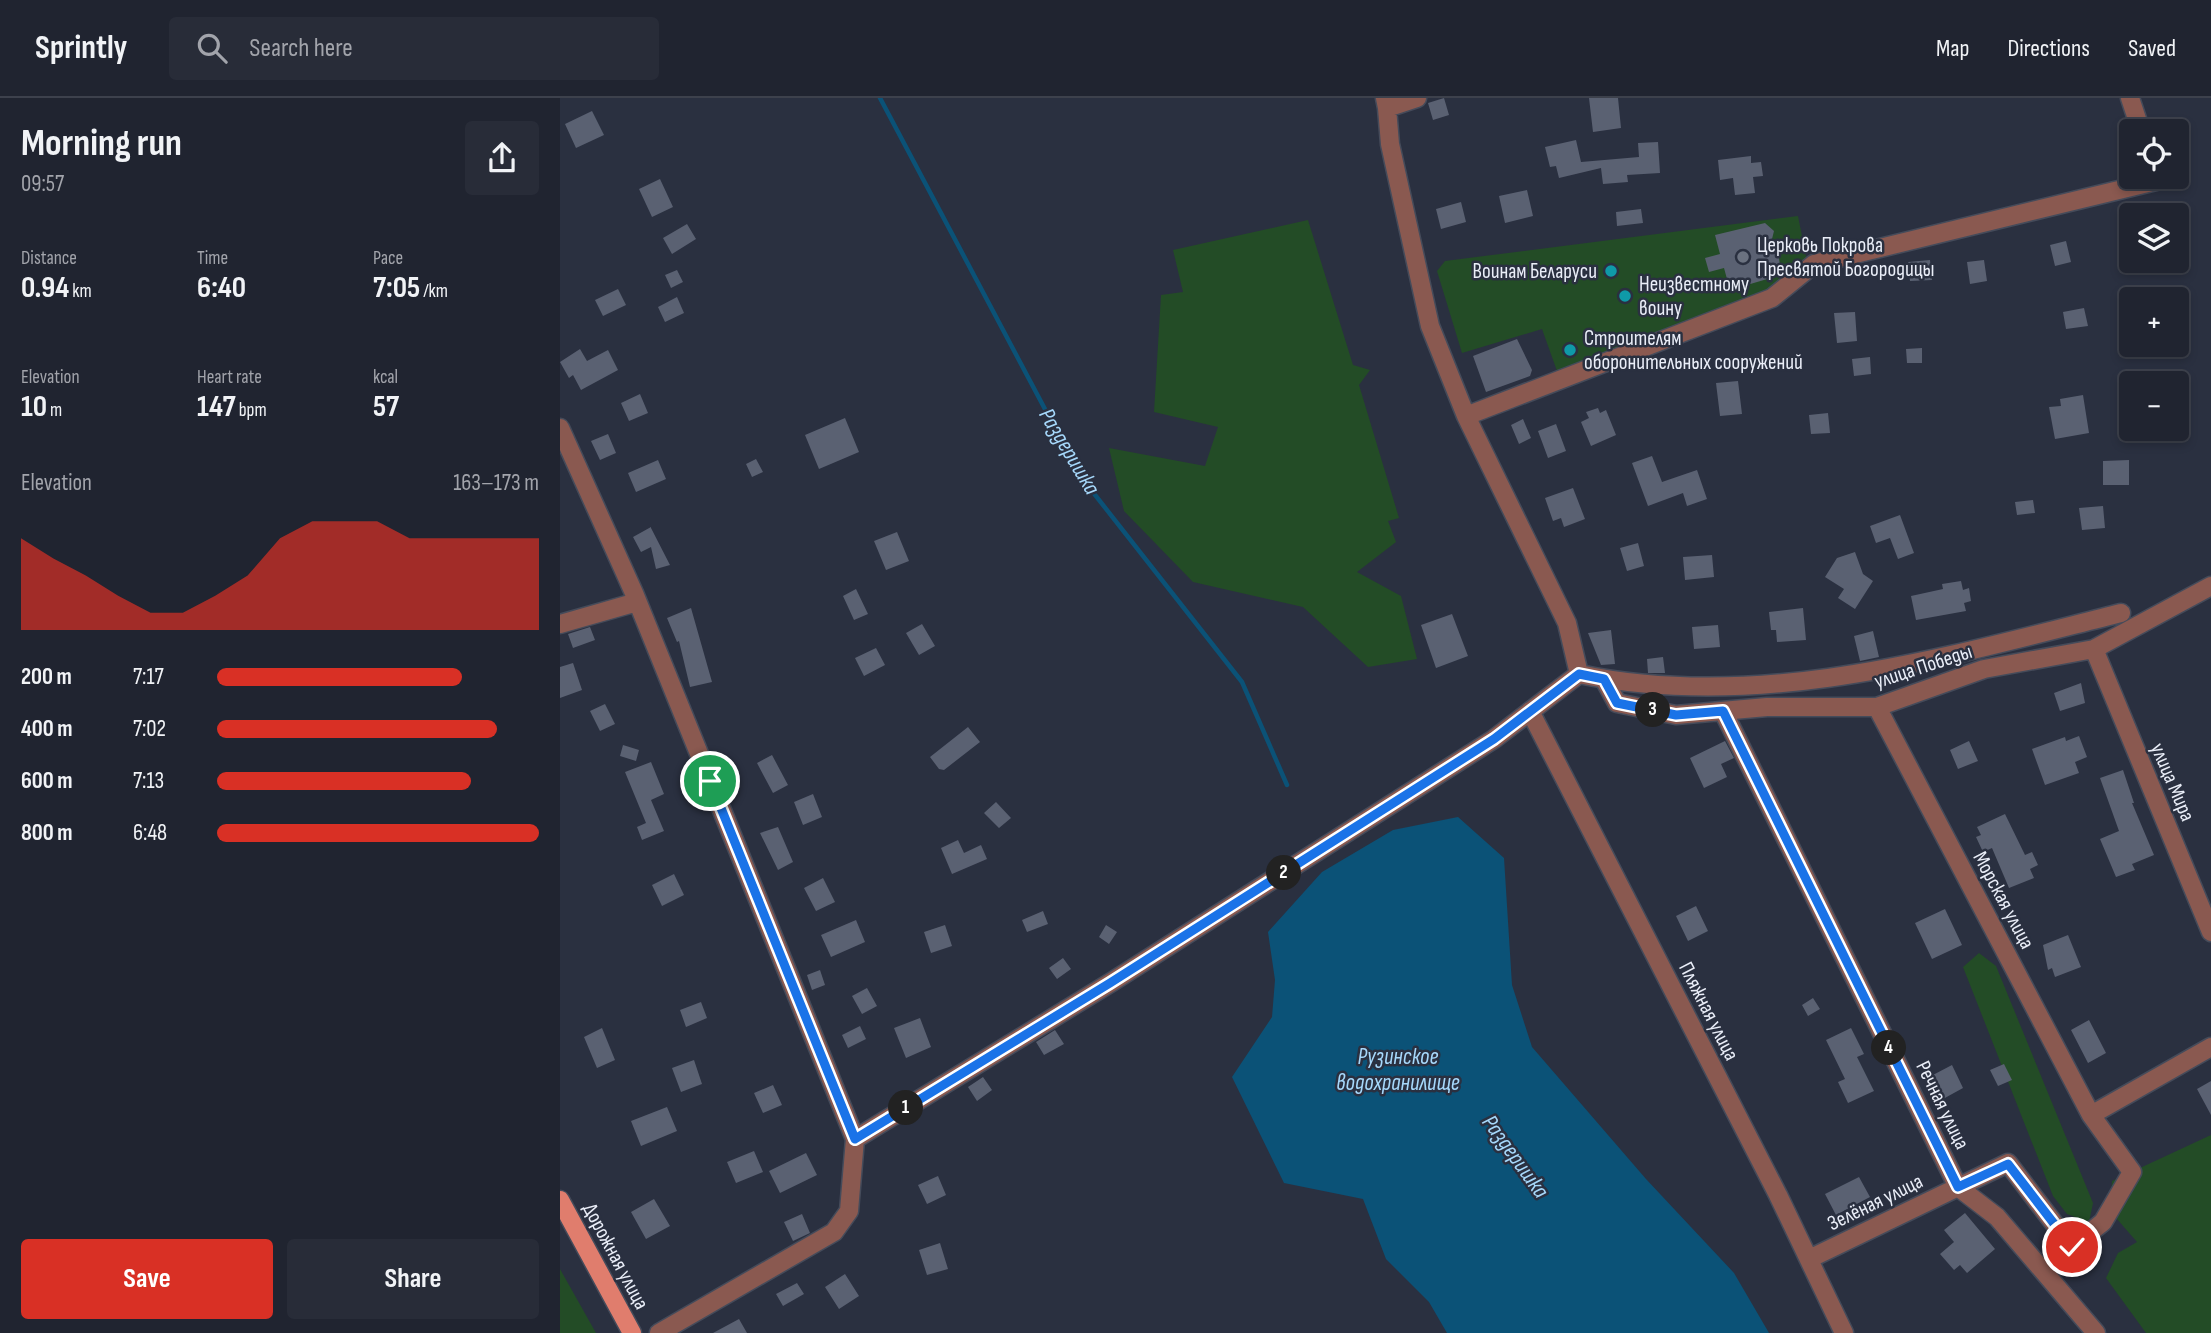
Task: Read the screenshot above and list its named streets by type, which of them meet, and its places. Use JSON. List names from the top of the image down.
{
  "streets": {
    "main road": ["Дорожная улица"],
    "street": [
      "улица Победы",
      "улица Мира",
      "Морская улица",
      "Пляжная улица",
      "Речная улица",
      "Зелёная улица"
    ]
  },
  "crossings": [
    ["улица Победы", "улица Мира"],
    ["улица Победы", "Морская улица"],
    ["улица Победы", "Речная улица"],
    ["Морская улица", "Зелёная улица"],
    ["Пляжная улица", "Зелёная улица"],
    ["Речная улица", "Зелёная улица"]
  ],
  "water": ["Раздеришка", "Рузинское водохранилище"],
  "places": [
    "Церковь Покрова Пресвятой Богородицы",
    "Воинам Беларуси",
    "Неизвестному воину",
    "Строителям оборонительных сооружений"
  ],
  "page": {
    "header": "Sprintly",
    "search": "Search here",
    "nav": ["Map", "Directions", "Saved"],
    "heading": ["Morning run", "09:57"],
    "map_buttons": ["+", "−"],
    "stats": [
      ["Distance", "0.94 km"],
      ["Time", "6:40"],
      ["Pace", "7:05 /km"],
      ["Elevation", "10 m"],
      ["Heart rate", "147 bpm"],
      ["kcal", "57"]
    ],
    "chart": ["Elevation", "163–173 m"],
    "list": [
      {
        "name": "200 m",
        "note": "7:17"
      },
      {
        "name": "400 m",
        "note": "7:02"
      },
      {
        "name": "600 m",
        "note": "7:13"
      },
      {
        "name": "800 m",
        "note": "6:48"
      }
    ],
    "pins": [
      "3",
      "2",
      "4",
      "1"
    ],
    "buttons": ["Save", "Share"]
  }
}
